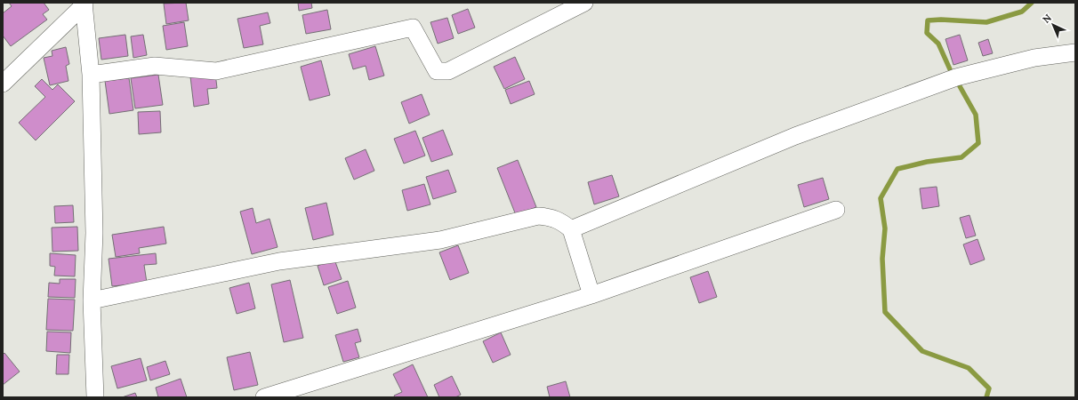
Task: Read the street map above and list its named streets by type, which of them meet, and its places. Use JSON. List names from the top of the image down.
{
  "north": "top left"
}
